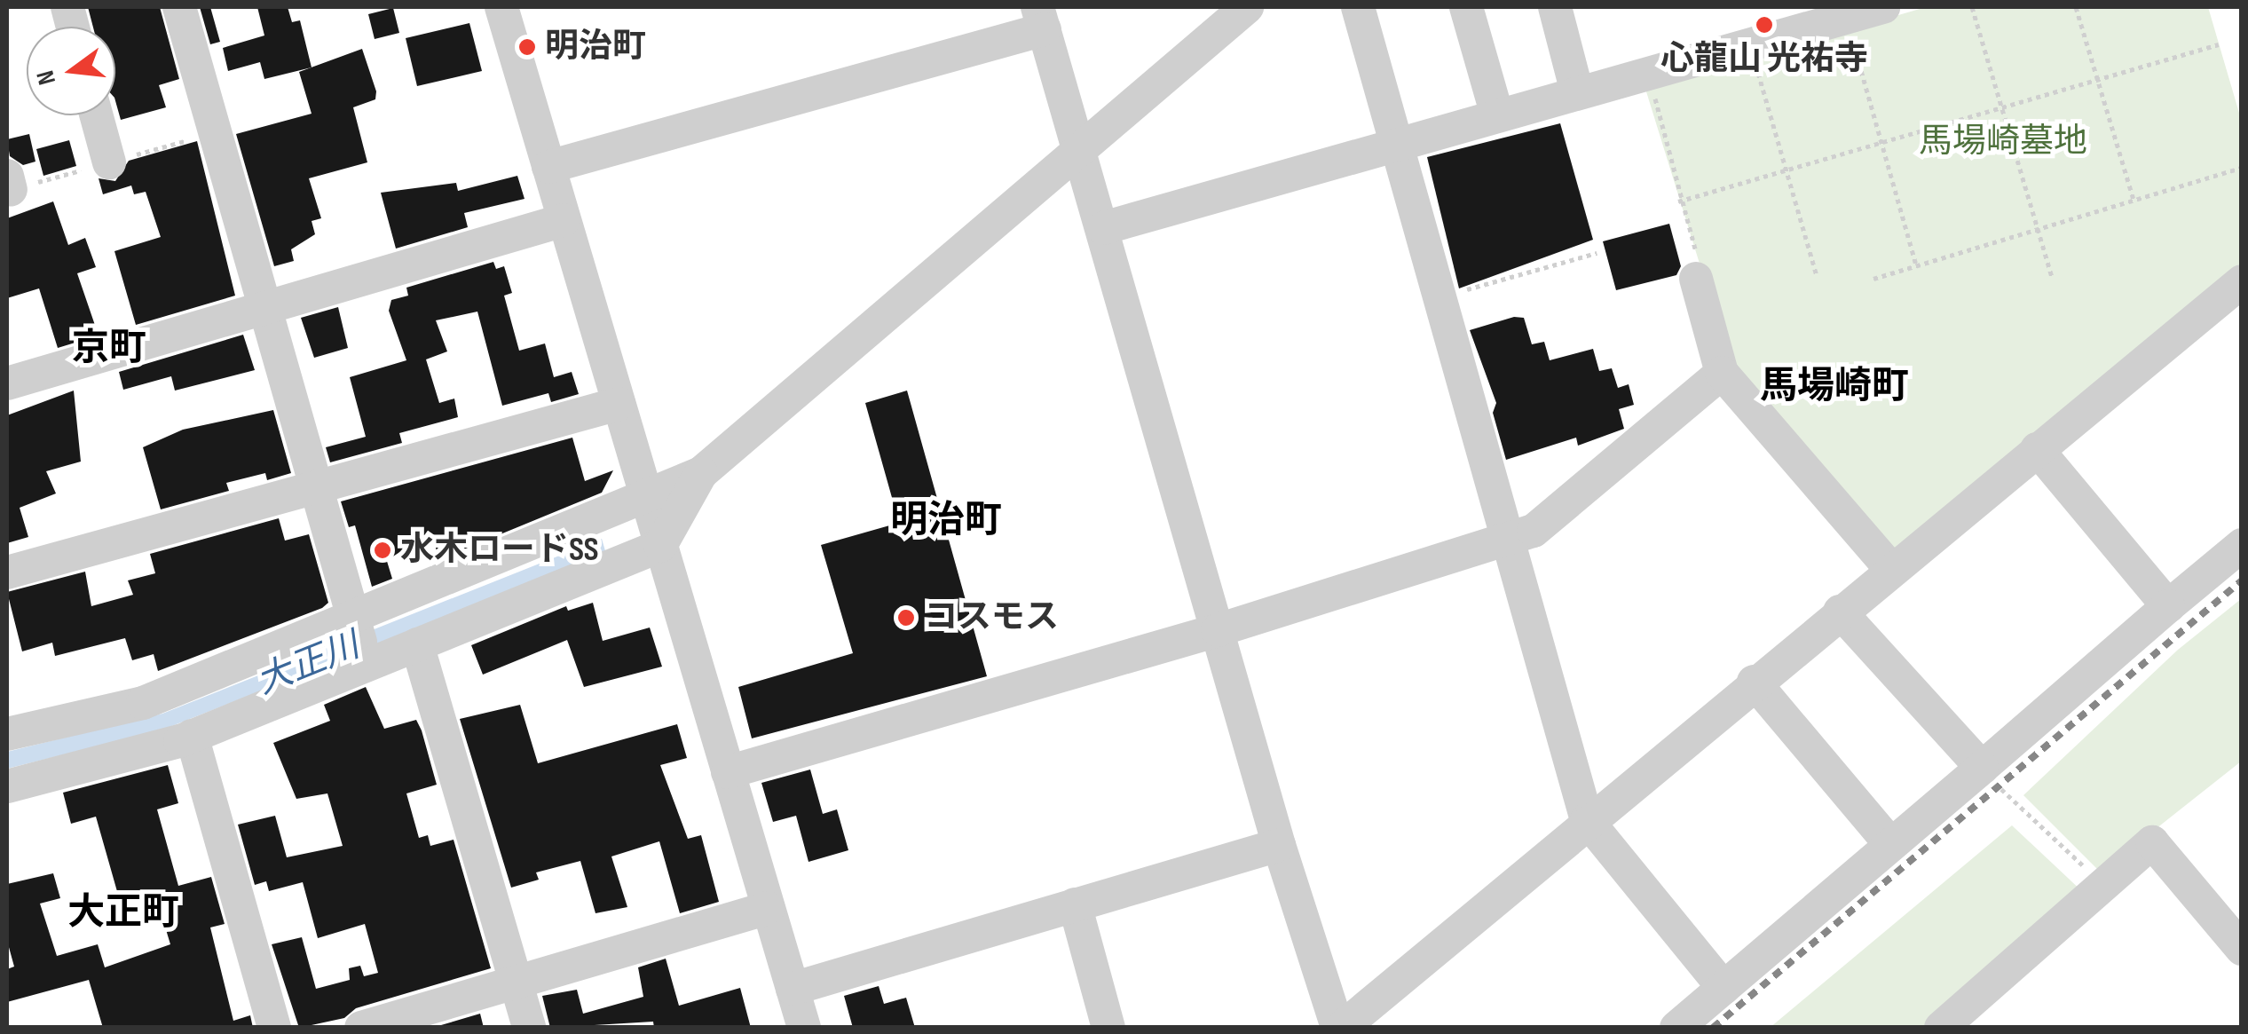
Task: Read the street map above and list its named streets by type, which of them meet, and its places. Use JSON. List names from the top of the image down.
{
  "districts": [
    "京町",
    "馬場崎町",
    "明治町",
    "大正町"
  ],
  "water": ["大正川"],
  "parks": ["馬場崎墓地"],
  "places": [
    "心龍山 光祐寺",
    "明治町",
    "水木ロードSS",
    "コスモス"
  ],
  "north": "left"
}
